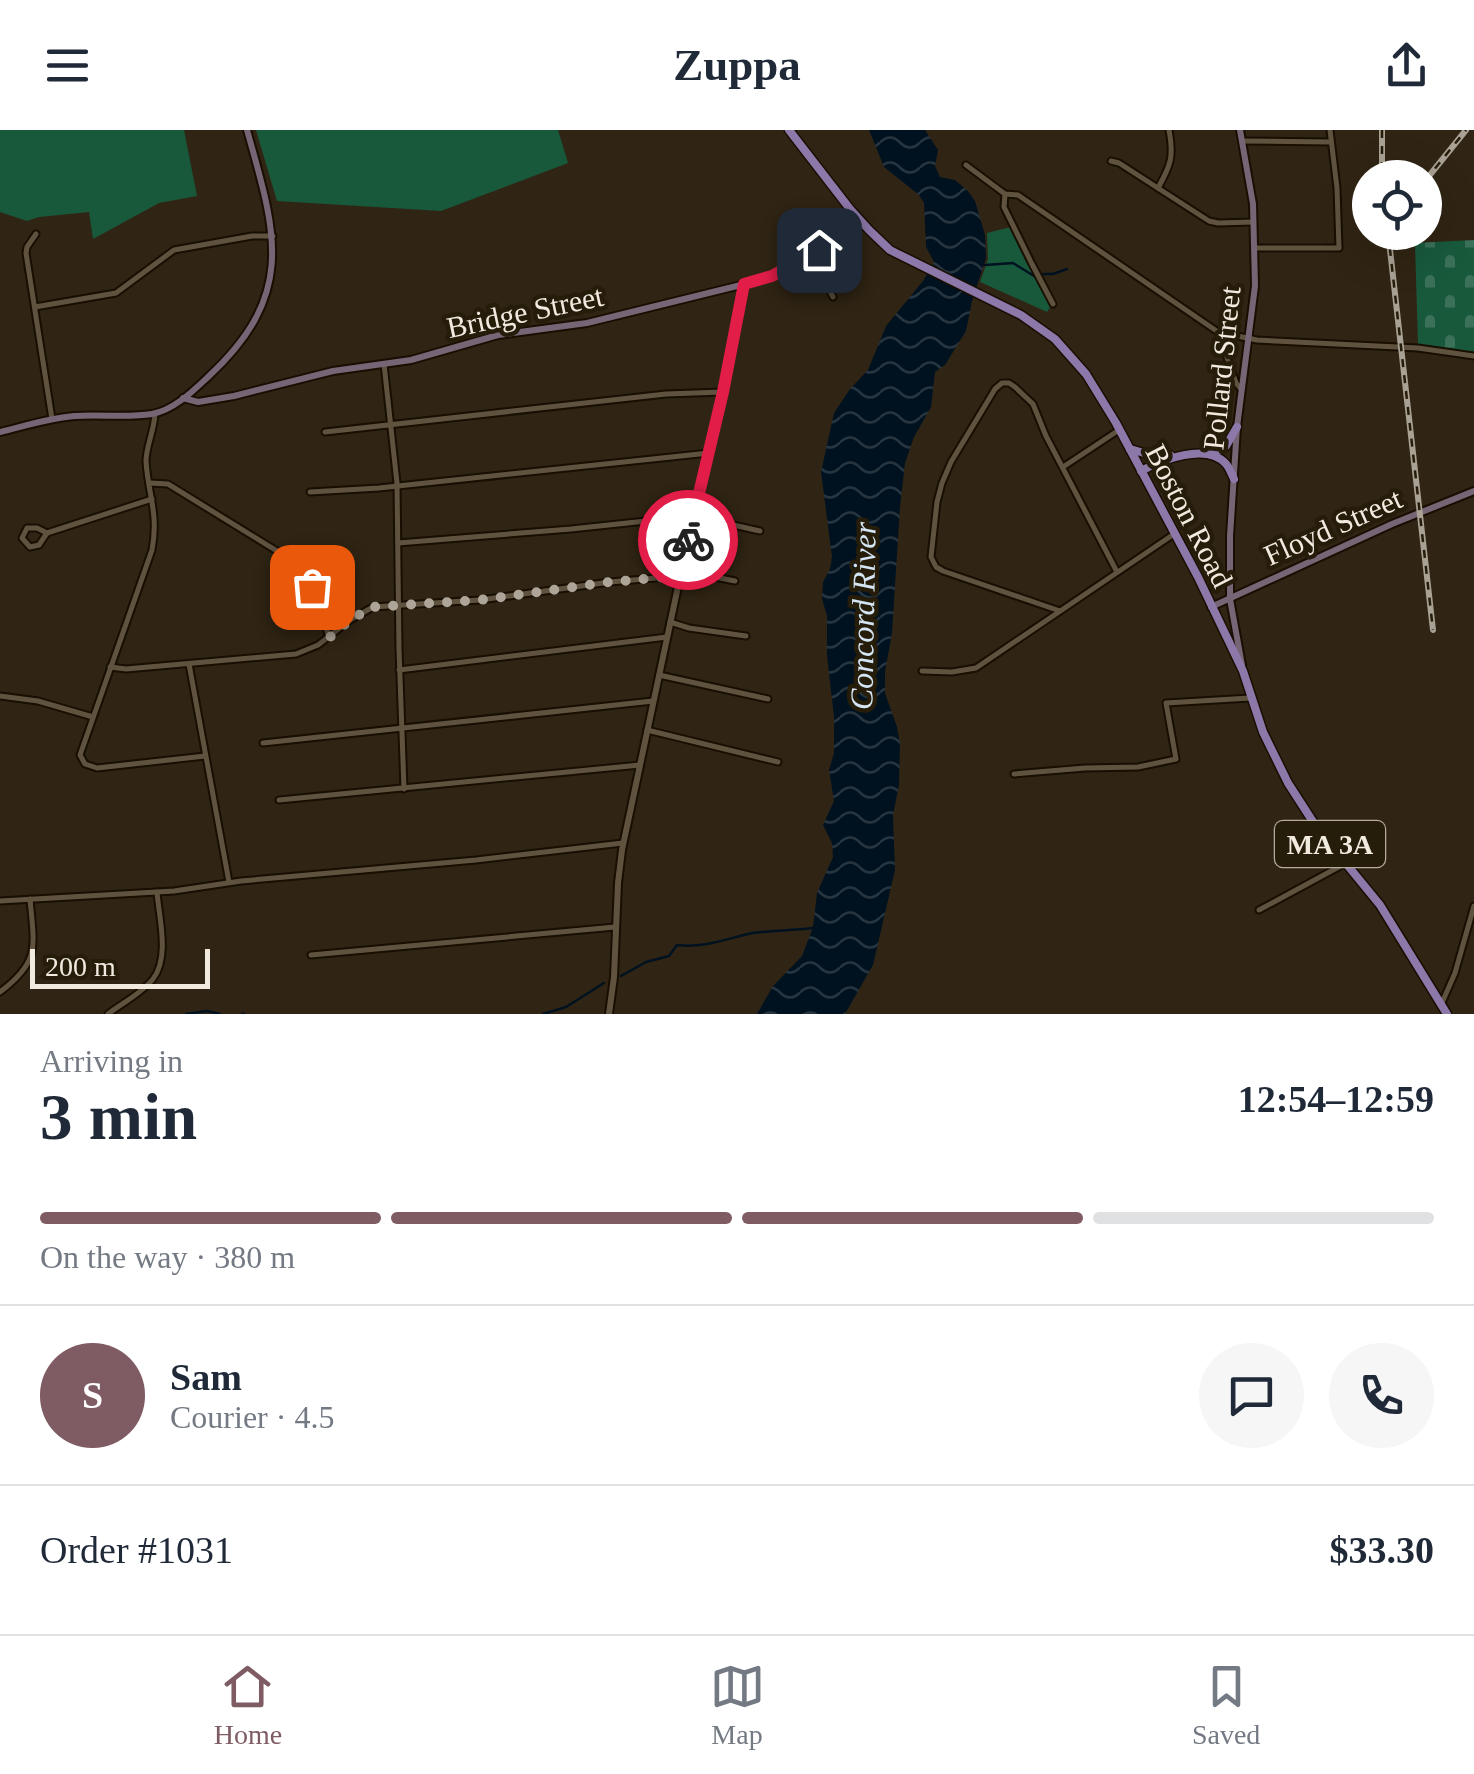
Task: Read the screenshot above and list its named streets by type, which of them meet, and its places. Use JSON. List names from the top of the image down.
{
  "streets": {
    "main road": [
      "Bridge Street",
      "Pollard Street",
      "Boston Road",
      "Floyd Street",
      "MA 3A"
    ]
  },
  "crossings": [
    ["Bridge Street", "Boston Road"],
    ["Pollard Street", "Boston Road"],
    ["Pollard Street", "Floyd Street"],
    ["Boston Road", "Floyd Street"]
  ],
  "water": ["Concord River"],
  "scale_bar": "200 m",
  "page": {
    "header": "Zuppa",
    "scale": "200 m",
    "heading": ["3 min", "Arriving in", "12:54–12:59"],
    "panel": [
      "Sam",
      "Courier · 4.5",
      "Order #1031",
      "$33.30"
    ],
    "bar": "On the way · 380 m",
    "round": "S",
    "tabs": ["Home", "Map", "Saved"]
  }
}
